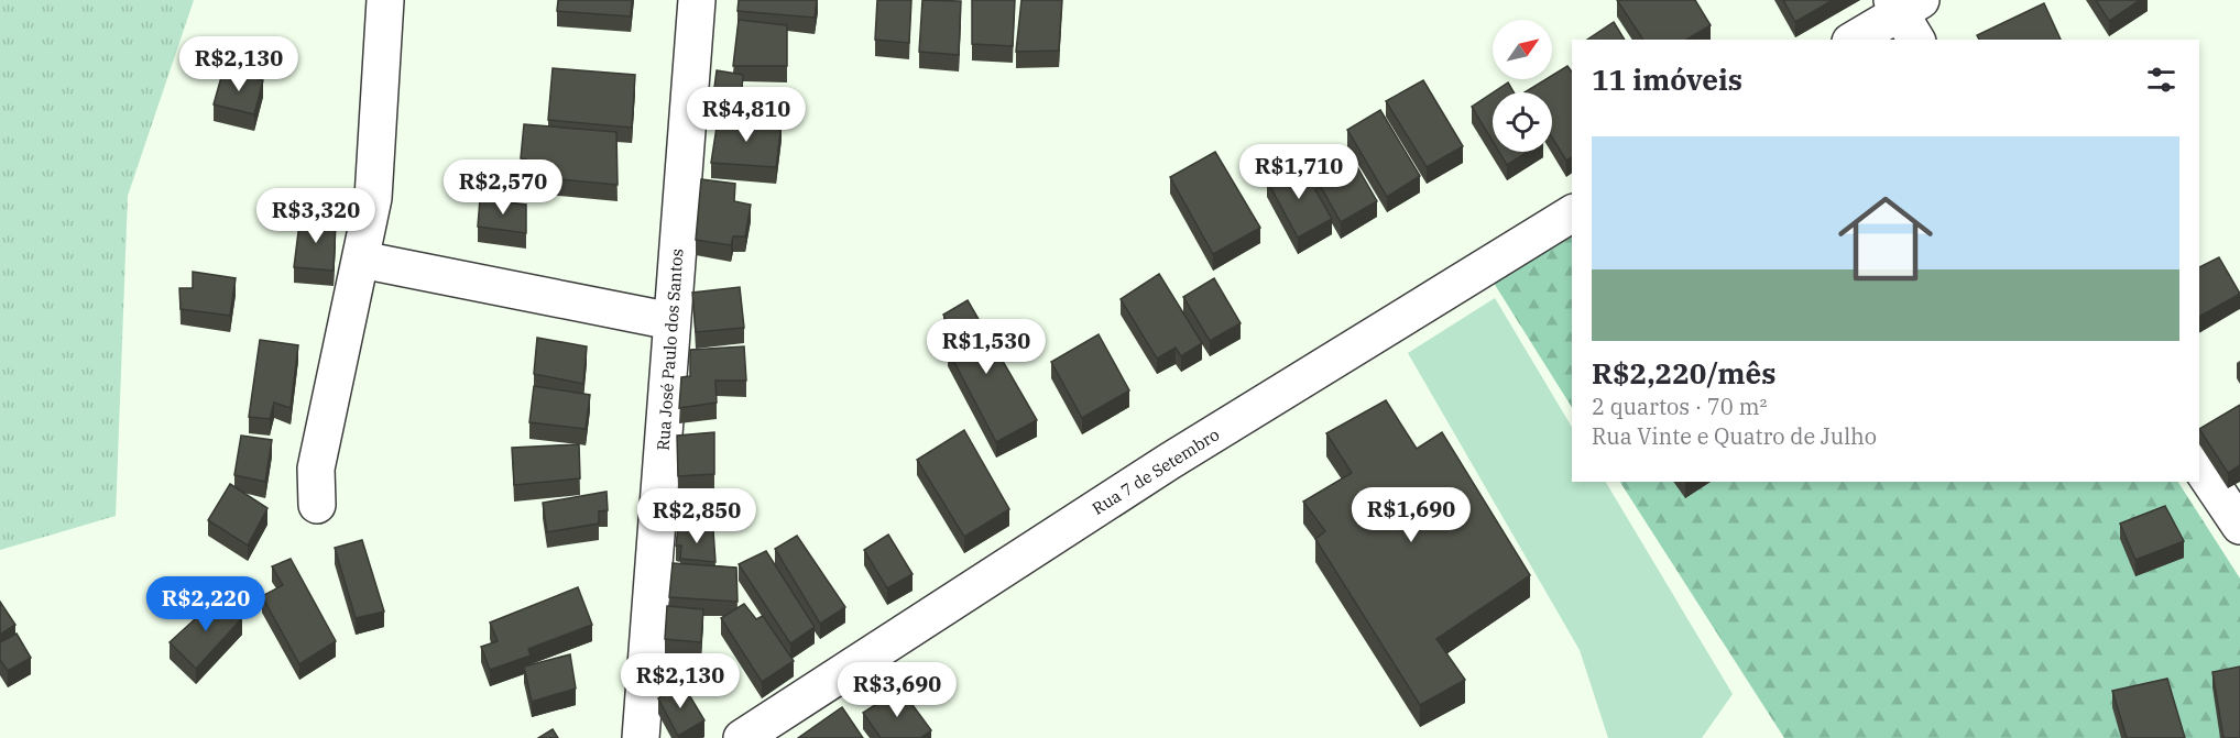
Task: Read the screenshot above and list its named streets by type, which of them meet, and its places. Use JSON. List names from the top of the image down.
{
  "streets": {
    "street": ["Rua José Paulo dos Santos", "Rua 7 de Setembro"]
  },
  "north": "top right",
  "page": {
    "price": [
      "R$2,130",
      "R$4,810",
      "R$1,710",
      "R$2,570",
      "R$3,320",
      "R$1,530",
      "R$1,690",
      "R$2,850",
      "R$2,220",
      "R$2,130",
      "R$3,690"
    ],
    "heading": "11 imóveis",
    "list": [
      {
        "name": "R$2,220/mês",
        "note": "2 quartos · 70 m² · Rua Vinte e Quatro de Julho"
      }
    ]
  }
}
